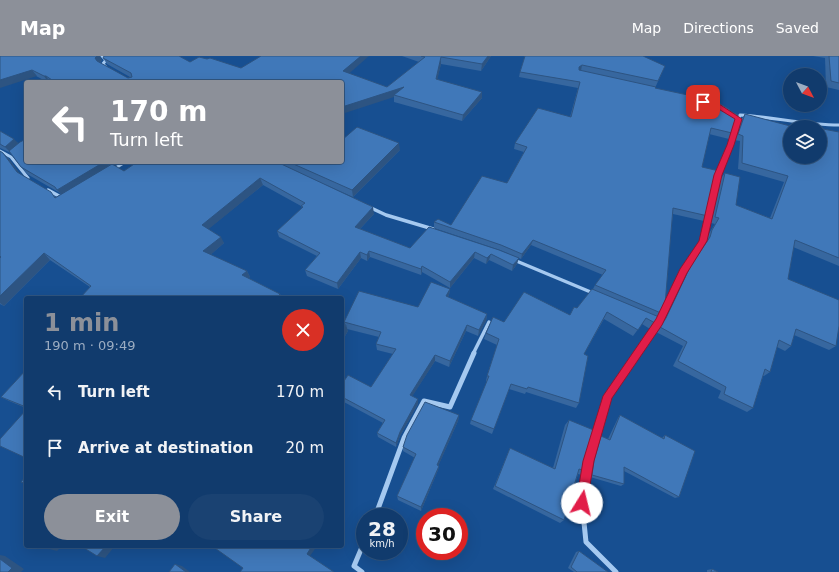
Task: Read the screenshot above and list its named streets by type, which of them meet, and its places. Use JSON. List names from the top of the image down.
{
  "north": "bottom right",
  "page": {
    "header": "Map",
    "nav": ["Map", "Directions", "Saved"],
    "turn": ["170 m", "Turn left"],
    "heading": ["1 min", "190 m · 09:49"],
    "list": [
      {
        "name": "Turn left",
        "value": "170 m"
      },
      {
        "name": "Arrive at destination",
        "value": "20 m"
      }
    ],
    "buttons": ["Exit", "Share"],
    "speed": "28 km/h",
    "limit": "30"
  }
}
